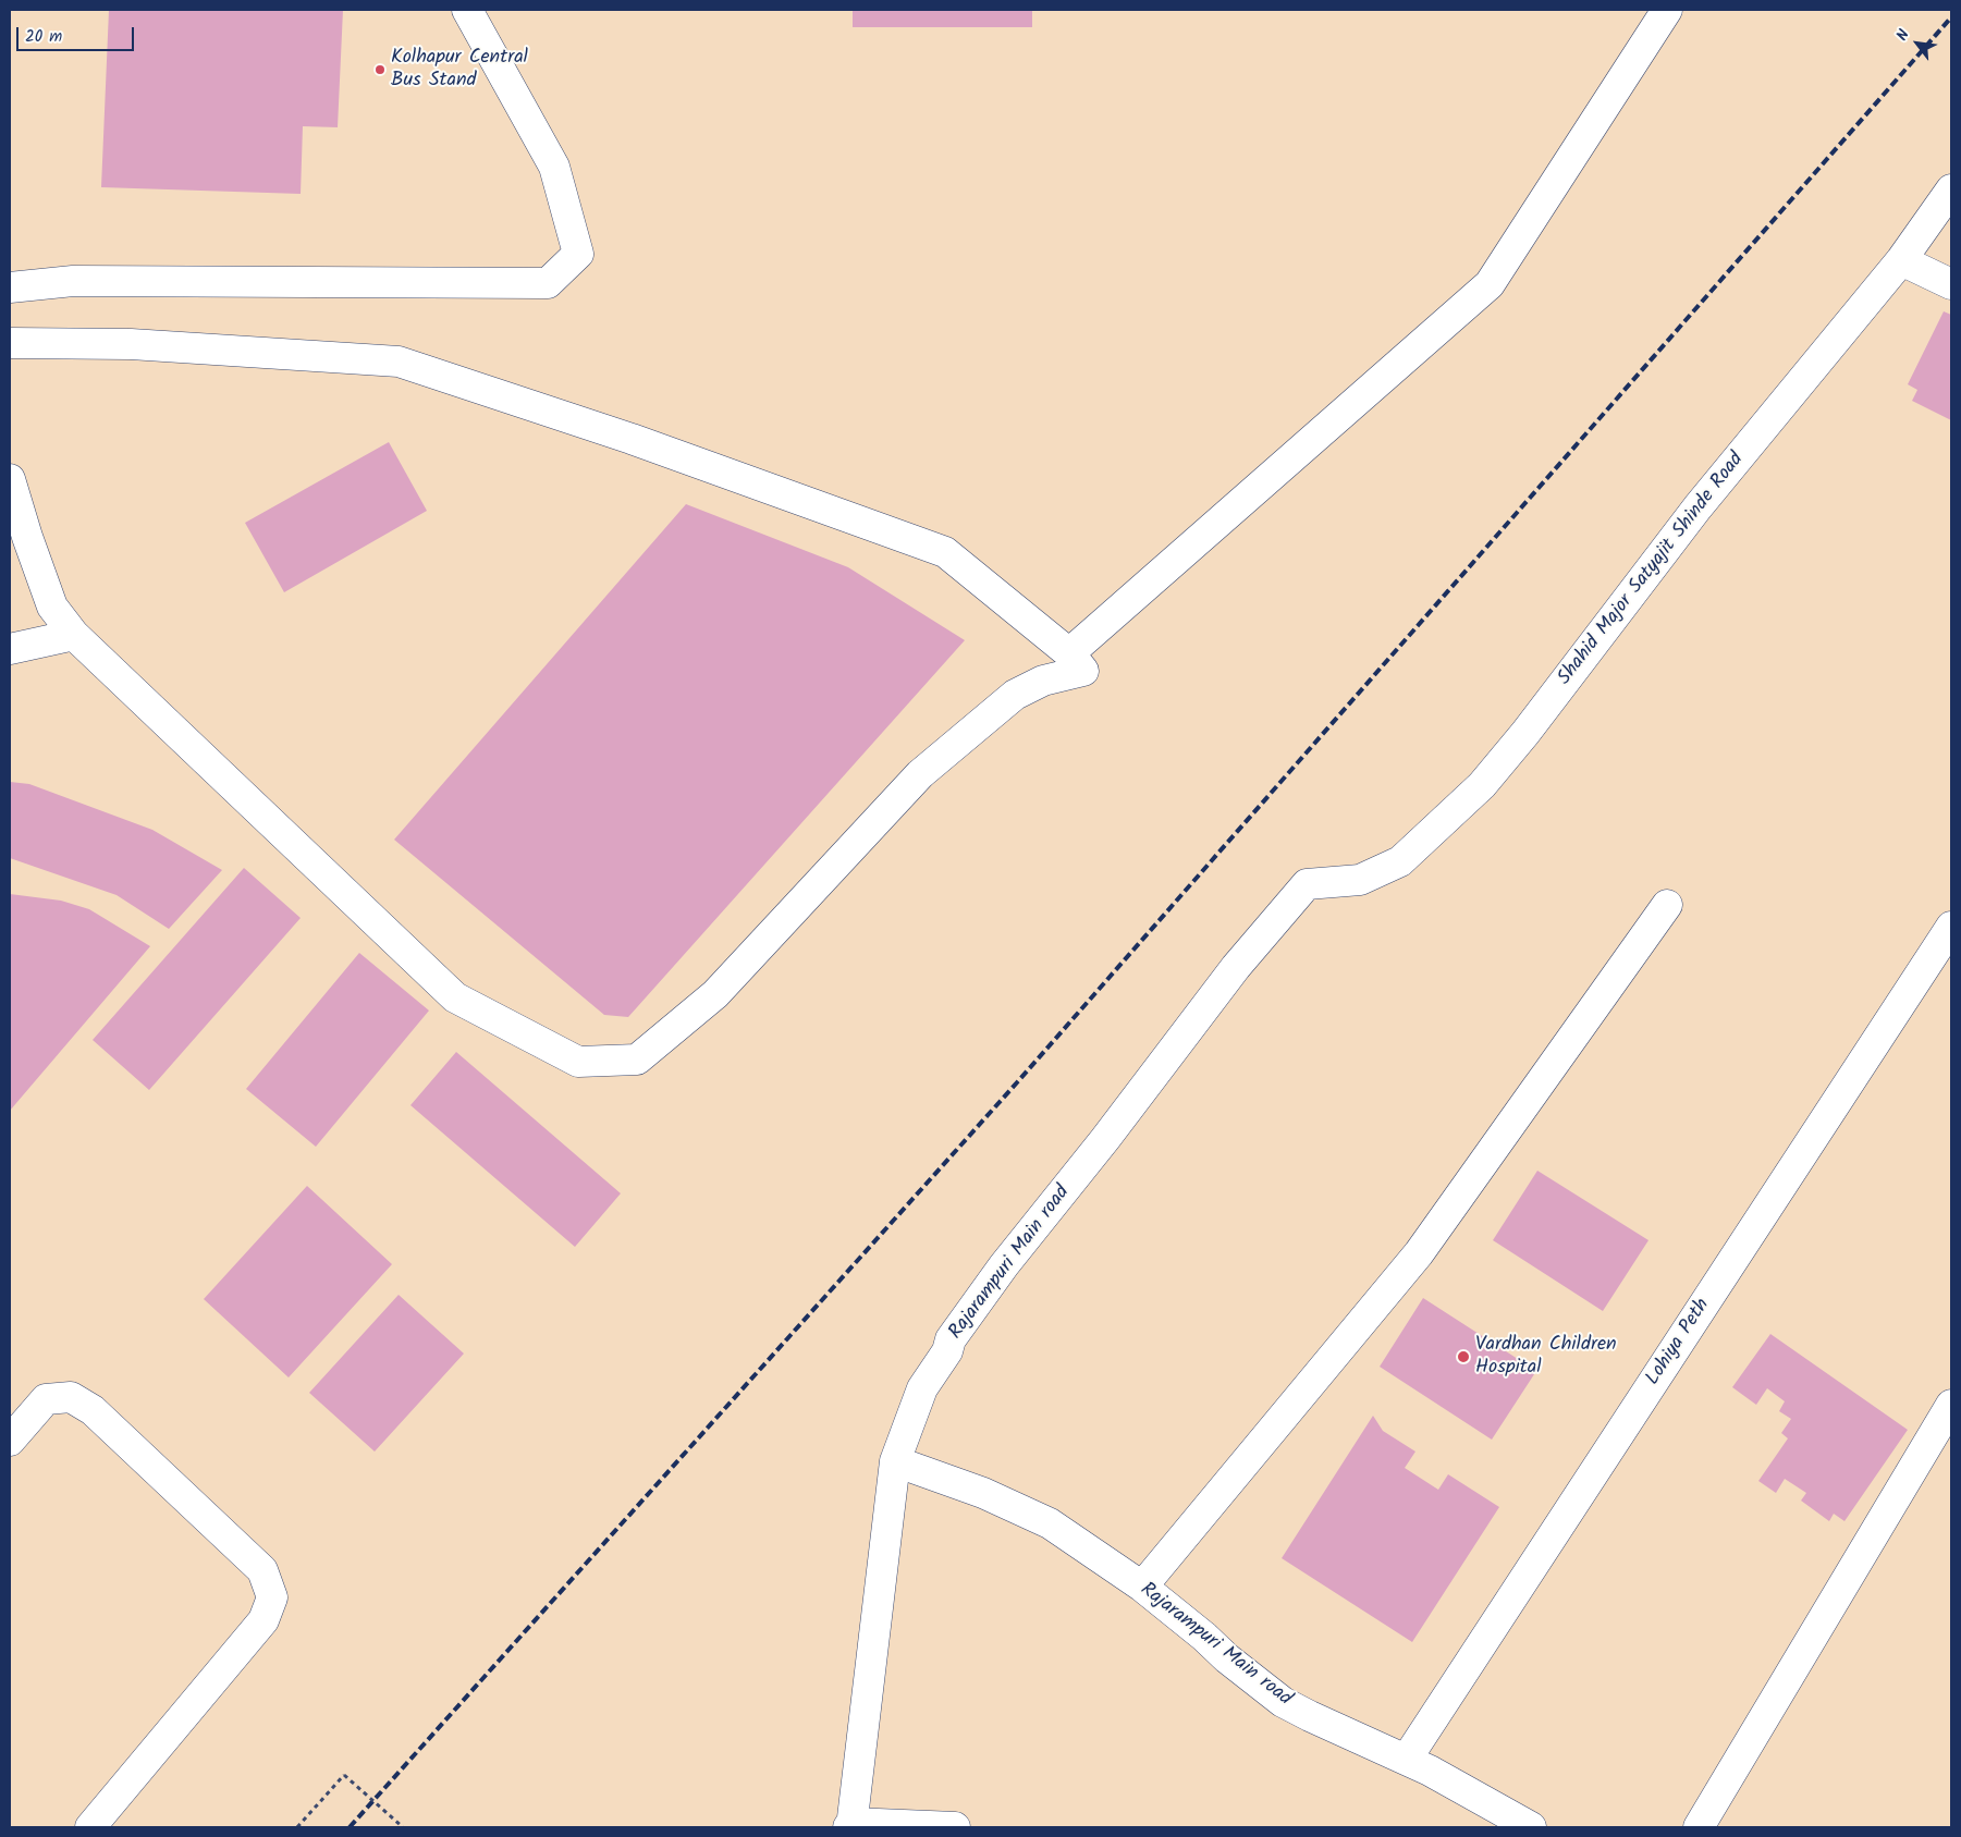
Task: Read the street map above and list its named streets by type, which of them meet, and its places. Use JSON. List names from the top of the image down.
{
  "streets": {
    "street": ["Shahid Major Satyajit Shinde Road", "Rajarampuri Main road", "Lohiya Peth"]
  },
  "crossings": [
    ["Shahid Major Satyajit Shinde Road", "Rajarampuri Main road"],
    ["Rajarampuri Main road", "Lohiya Peth"]
  ],
  "places": ["Kolhapur Central Bus Stand", "Vardhan Children Hospital"],
  "scale_bar": "20 m",
  "north": "top left"
}
